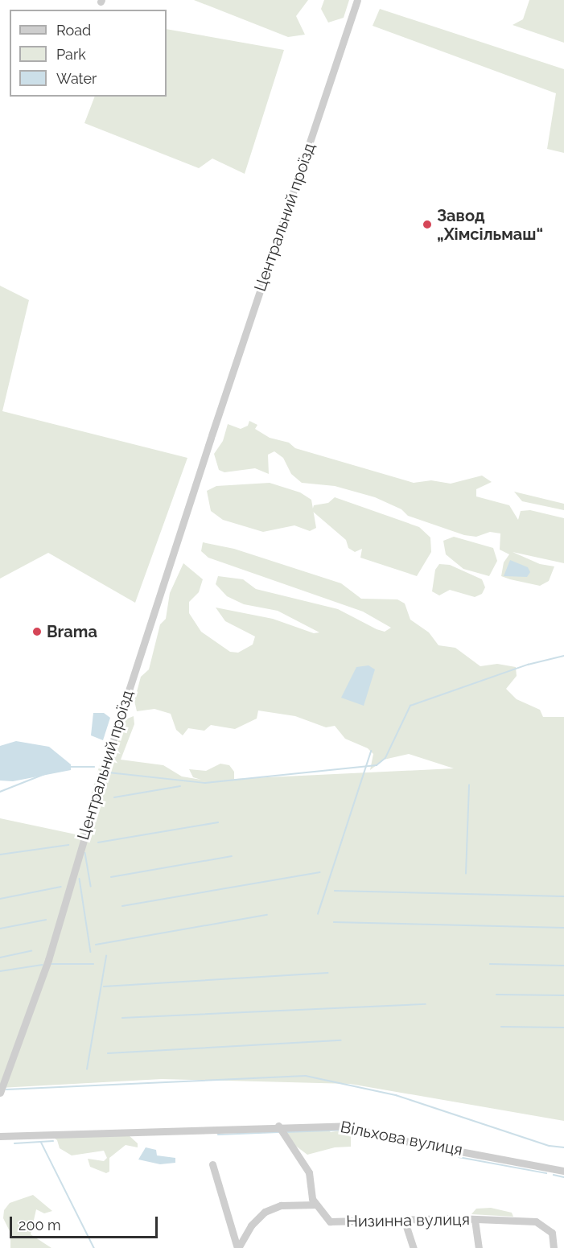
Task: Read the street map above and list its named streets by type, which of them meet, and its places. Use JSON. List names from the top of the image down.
{
  "streets": {
    "street": ["Центральний проїзд", "Вільхова вулиця", "Низинна вулиця"]
  },
  "crossings": [
    ["Вільхова вулиця", "Низинна вулиця"]
  ],
  "places": ["Завод „Хімсільмаш“", "Brama"],
  "legend": ["Road", "Park", "Water"],
  "scale_bar": "200 m"
}
